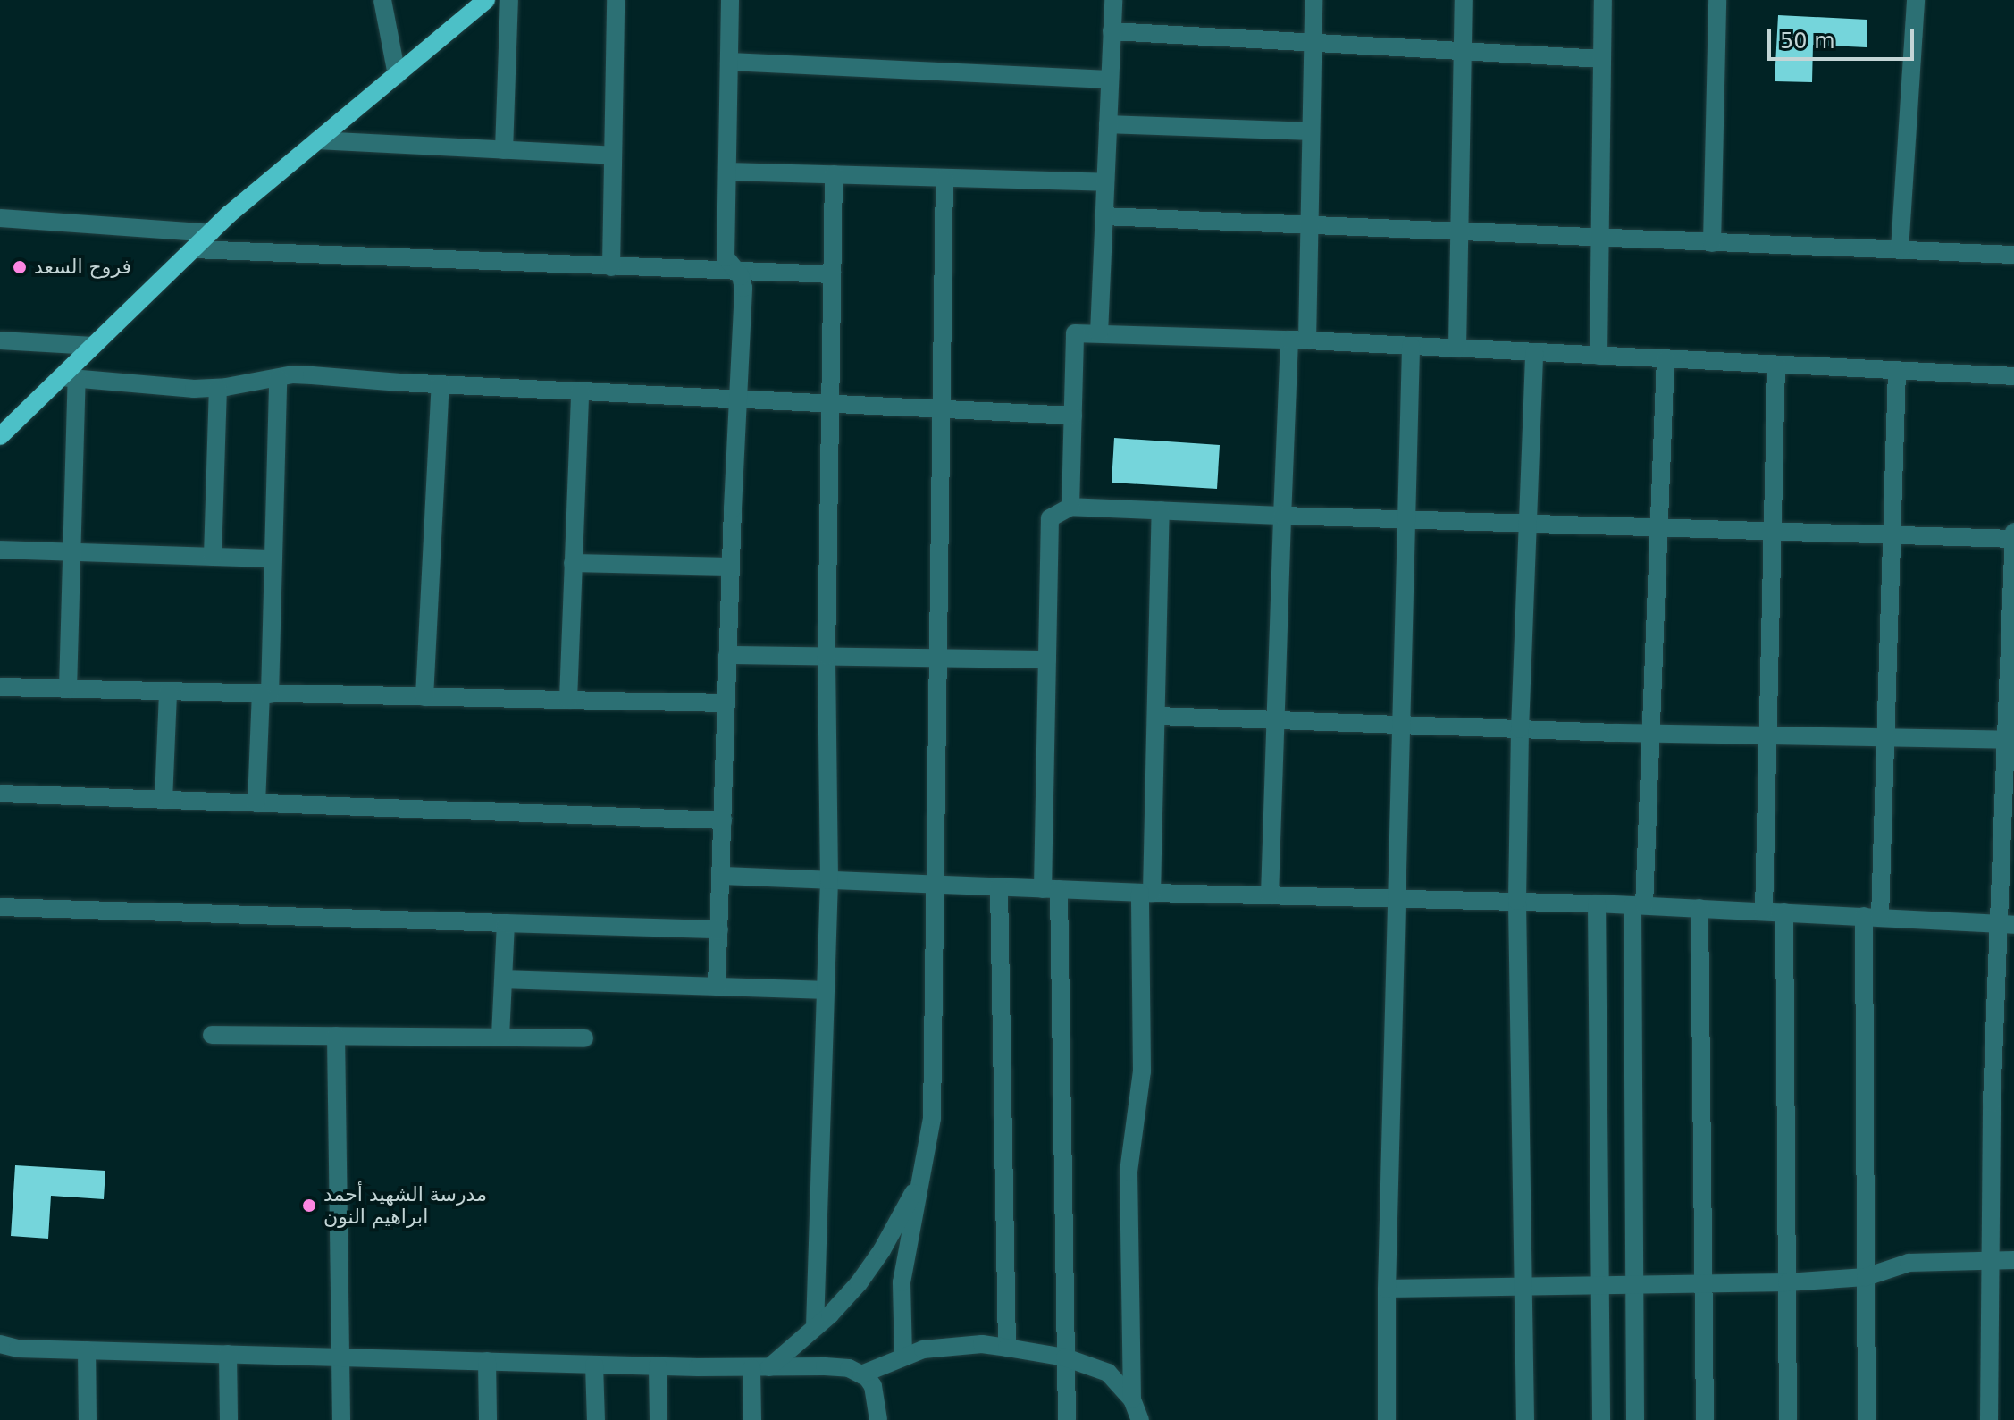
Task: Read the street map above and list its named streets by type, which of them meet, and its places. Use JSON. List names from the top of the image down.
{
  "places": ["فروج السعد", "مدرسة الشهيد أحمد ابراهيم النون"],
  "scale_bar": "50 m"
}
